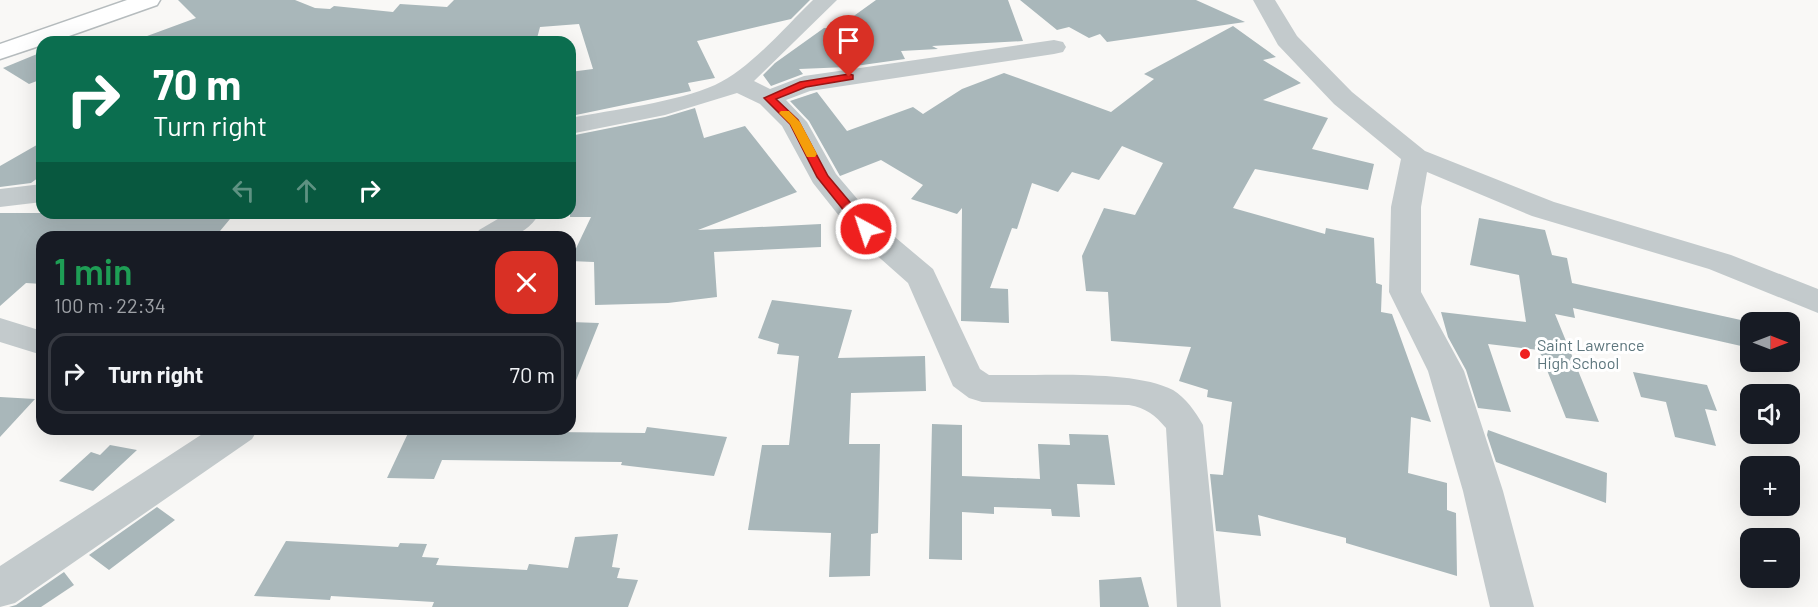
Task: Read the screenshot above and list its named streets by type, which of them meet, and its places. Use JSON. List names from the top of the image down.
{
  "places": ["Saint Lawrence High School"],
  "north": "right",
  "page": {
    "turn": ["70 m", "Turn right"],
    "heading": ["1 min", "100 m · 22:34"],
    "map_buttons": ["+", "−"],
    "list": [
      {
        "name": "Turn right",
        "value": "70 m"
      }
    ]
  }
}
